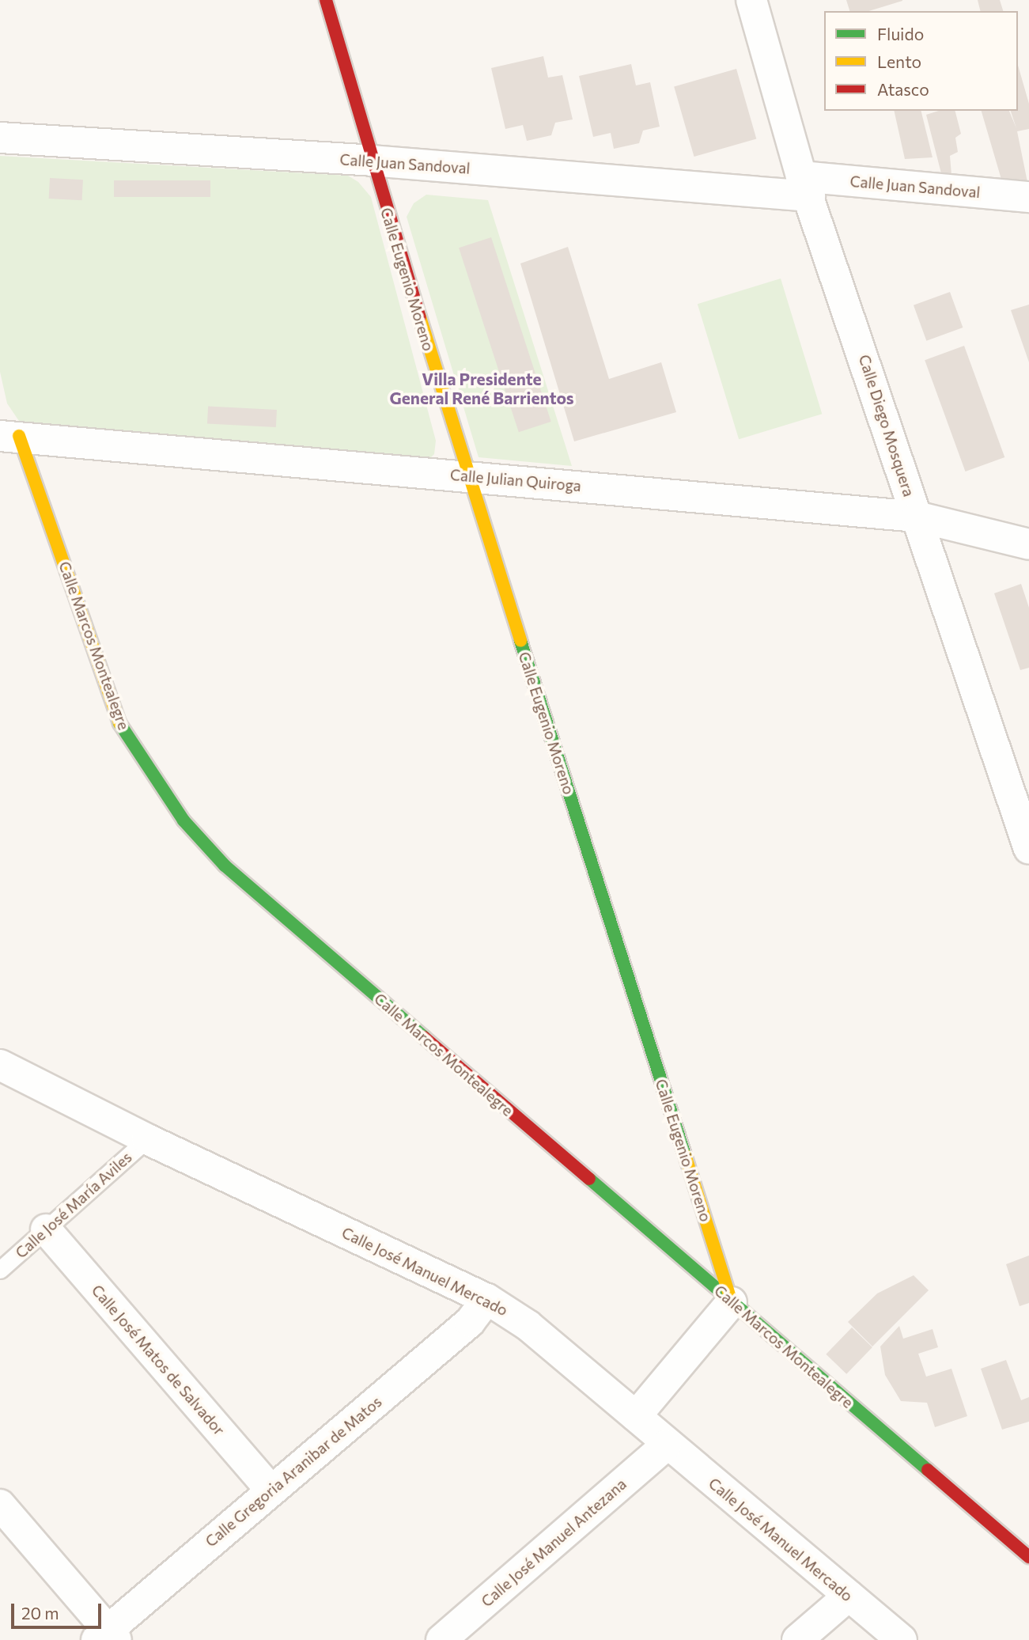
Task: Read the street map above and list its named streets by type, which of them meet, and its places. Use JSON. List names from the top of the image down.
{
  "streets": {
    "street": [
      "Calle Juan Sandoval",
      "Calle Eugenio Moreno",
      "Calle Diego Mosquera",
      "Calle Julian Quiroga",
      "Calle Marcos Montealegre",
      "Calle José Manuel Mercado",
      "Calle José Matos de Salvador",
      "Calle Gregoria Aranibar de Matos",
      "Calle José Manuel Antezana"
    ],
    "lane": ["Calle José María Aviles"]
  },
  "crossings": [
    ["Calle Juan Sandoval", "Calle Eugenio Moreno"],
    ["Calle Juan Sandoval", "Calle Diego Mosquera"],
    ["Calle Eugenio Moreno", "Calle Julian Quiroga"],
    ["Calle Eugenio Moreno", "Calle Marcos Montealegre"],
    ["Calle Diego Mosquera", "Calle Julian Quiroga"],
    ["Calle Julian Quiroga", "Calle Marcos Montealegre"],
    ["Calle José María Aviles", "Calle José Manuel Mercado"],
    ["Calle José María Aviles", "Calle José Matos de Salvador"],
    ["Calle José Manuel Mercado", "Calle Gregoria Aranibar de Matos"],
    ["Calle José Manuel Mercado", "Calle José Manuel Antezana"],
    ["Calle José Matos de Salvador", "Calle Gregoria Aranibar de Matos"]
  ],
  "districts": ["Villa Presidente General René Barrientos"],
  "legend": ["Fluido", "Lento", "Atasco"],
  "scale_bar": "20 m"
}
